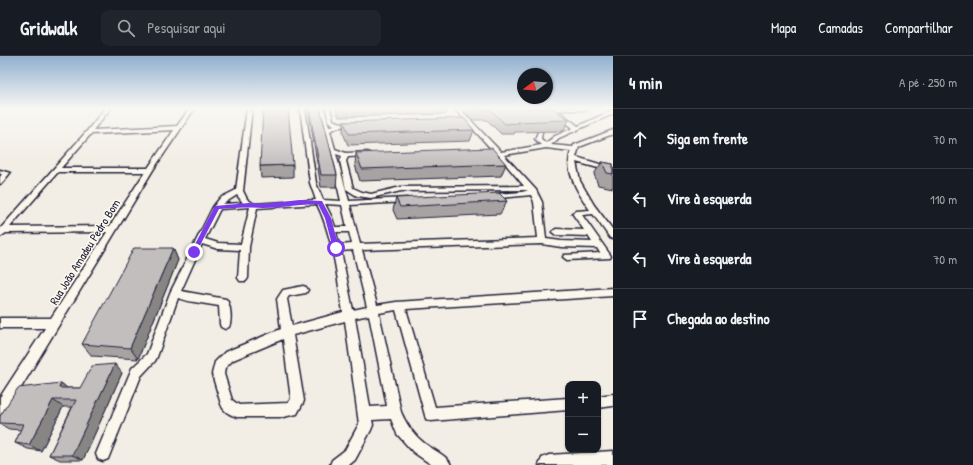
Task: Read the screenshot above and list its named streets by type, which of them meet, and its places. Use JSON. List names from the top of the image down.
{
  "streets": {
    "street": ["Rua João Amadeu Pedro Bom"]
  },
  "north": "left",
  "page": {
    "header": "Gridwalk",
    "search": "Pesquisar aqui",
    "nav": ["Mapa", "Camadas", "Compartilhar"],
    "heading": ["4 min", "A pé · 250 m"],
    "list": [
      ["Siga em frente", "70 m"],
      ["Vire à esquerda", "110 m"],
      ["Vire à esquerda", "70 m"],
      "Chegada ao destino"
    ],
    "map_buttons": ["+", "−"]
  }
}
